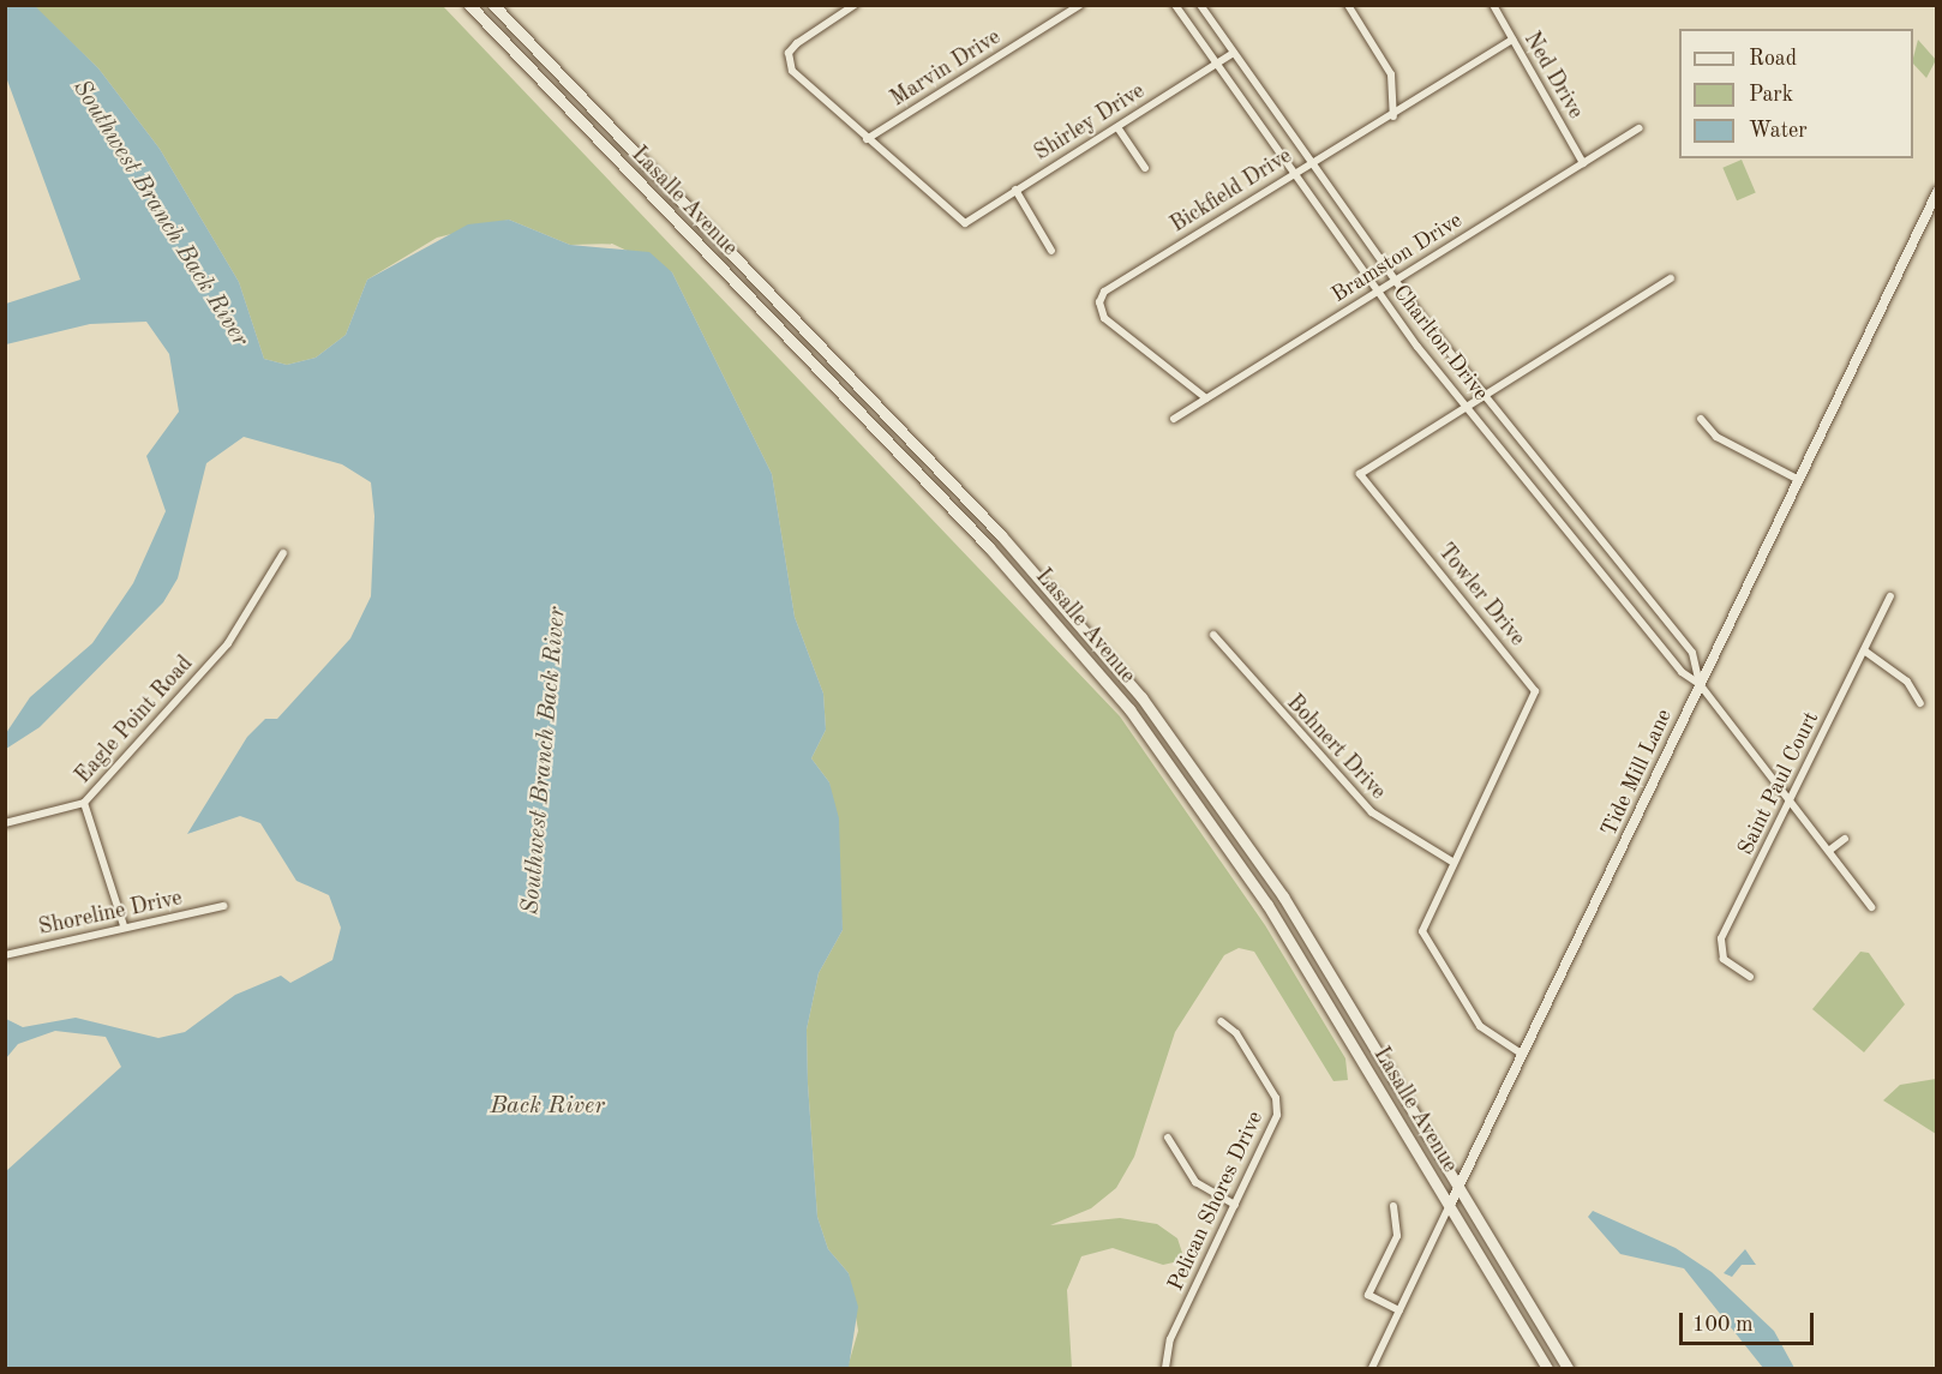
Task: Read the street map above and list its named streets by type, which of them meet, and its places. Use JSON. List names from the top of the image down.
{
  "streets": {
    "main road": ["Lasalle Avenue"],
    "street": [
      "Marvin Drive",
      "Ned Drive",
      "Shirley Drive",
      "Bickfield Drive",
      "Bramston Drive",
      "Charlton Drive",
      "Towler Drive",
      "Eagle Point Road",
      "Bohnert Drive",
      "Tide Mill Lane",
      "Saint Paul Court",
      "Shoreline Drive",
      "Pelican Shores Drive"
    ]
  },
  "crossings": [
    ["Marvin Drive", "Shirley Drive"],
    ["Ned Drive", "Bickfield Drive"],
    ["Ned Drive", "Bramston Drive"],
    ["Shirley Drive", "Charlton Drive"],
    ["Bickfield Drive", "Bramston Drive"],
    ["Bickfield Drive", "Charlton Drive"],
    ["Lasalle Avenue", "Tide Mill Lane"],
    ["Bramston Drive", "Charlton Drive"],
    ["Charlton Drive", "Towler Drive"],
    ["Charlton Drive", "Tide Mill Lane"],
    ["Charlton Drive", "Saint Paul Court"],
    ["Towler Drive", "Bohnert Drive"],
    ["Towler Drive", "Tide Mill Lane"],
    ["Eagle Point Road", "Shoreline Drive"]
  ],
  "water": ["Southwest Branch Back River", "Back River"],
  "legend": ["Road", "Park", "Water"],
  "scale_bar": "100 m"
}
